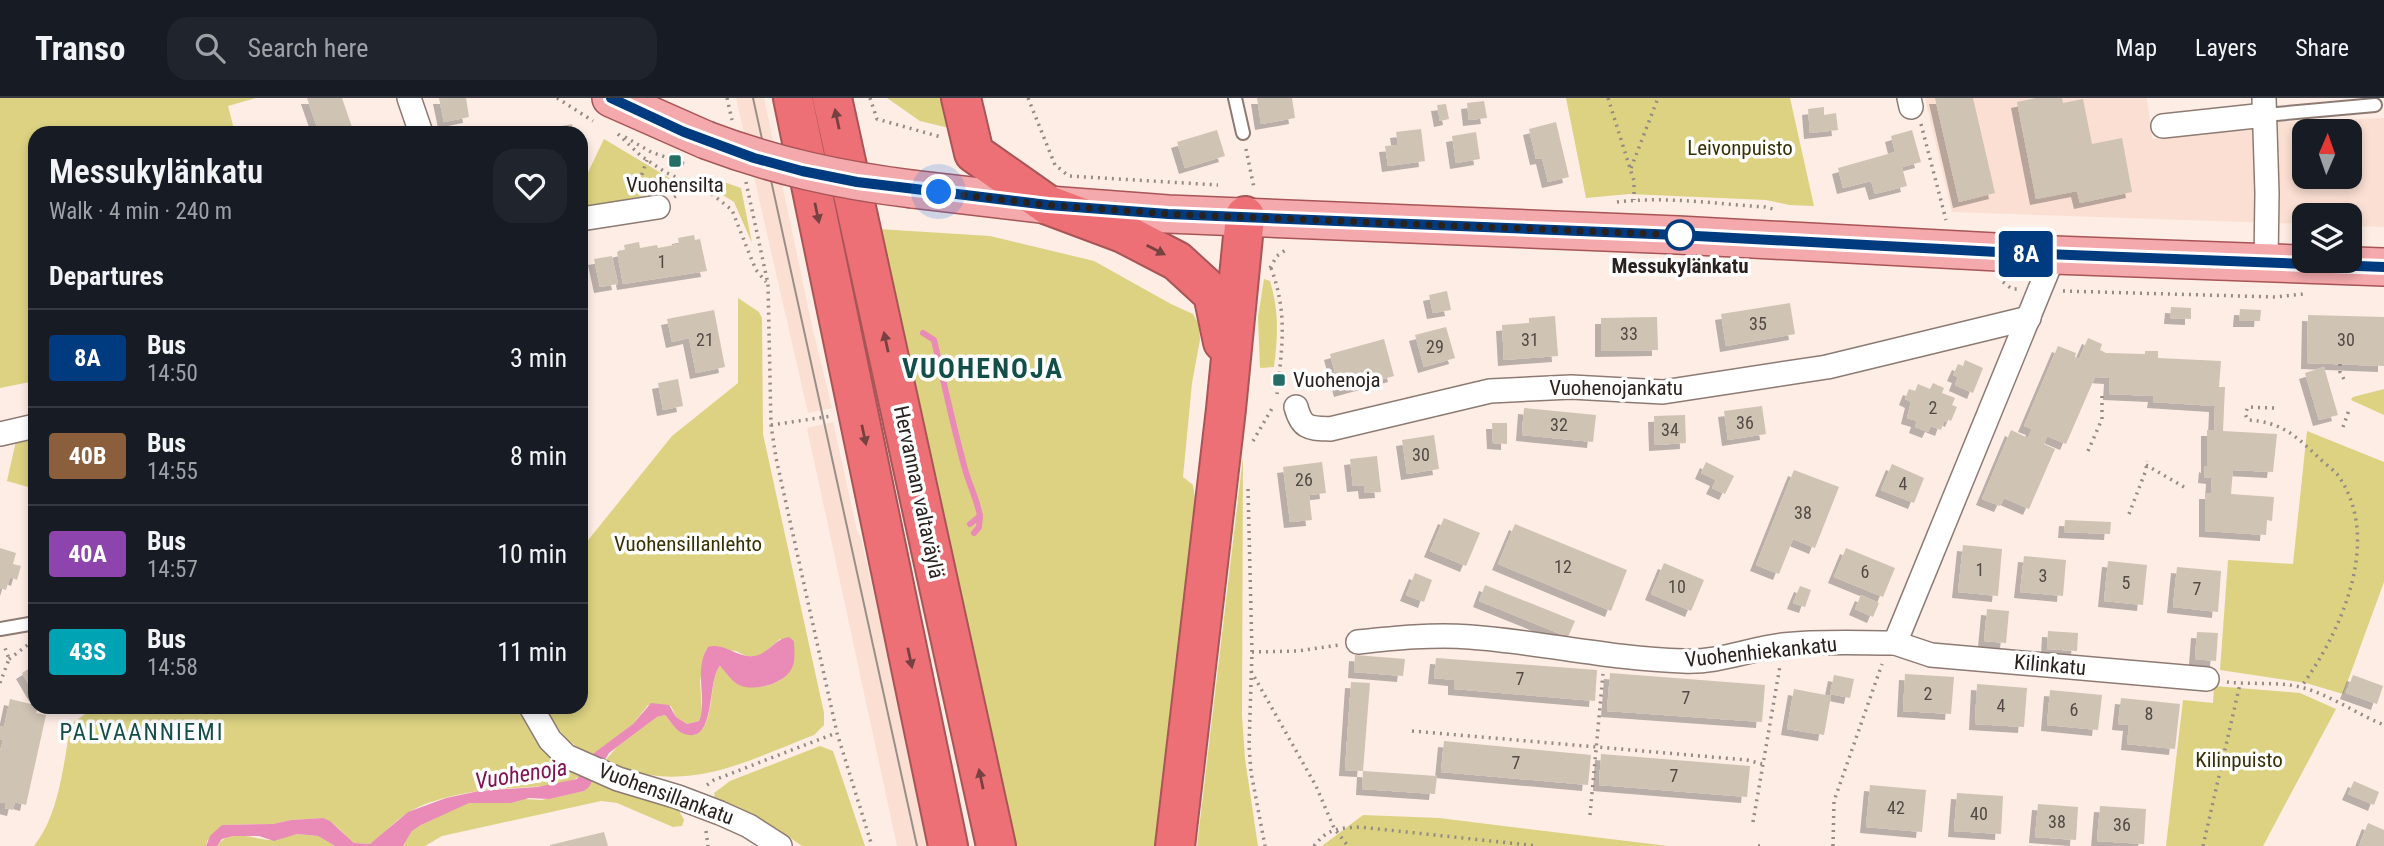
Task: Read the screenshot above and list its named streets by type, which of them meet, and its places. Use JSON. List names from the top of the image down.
{
  "streets": {
    "highway": ["Hervannan valtaväylä"],
    "street": [
      "Vuohenojankatu",
      "Vuohenhiekankatu",
      "Kilinkatu",
      "Vuohensillankatu"
    ]
  },
  "crossings": [
    ["Vuohenhiekankatu", "Kilinkatu"]
  ],
  "districts": ["VUOHENOJA", "PALVAANNIEMI"],
  "water": ["Vuohenoja"],
  "parks": ["Leivonpuisto", "Vuohensillanlehto", "Kilinpuisto"],
  "places": {
    "transit": ["Vuohensilta", "Vuohenoja"],
    "other": ["Messukylänkatu"]
  },
  "lines": ["bus line 8A"],
  "house_numbers": [
    "1",
    "35",
    "33",
    "21",
    "31",
    "30",
    "29",
    "2",
    "36",
    "32",
    "34",
    "30",
    "26",
    "4",
    "38",
    "12",
    "1",
    "6",
    "3",
    "5",
    "10",
    "7",
    "7",
    "2",
    "7",
    "4",
    "6",
    "8",
    "7",
    "7",
    "42",
    "40",
    "38",
    "36"
  ],
  "north": "top",
  "page": {
    "header": "Transo",
    "search": "Search here",
    "nav": ["Map", "Layers", "Share"],
    "on_map": "8A",
    "heading": [
      ["Messukylänkatu", "Walk · 4 min · 240 m"],
      "Departures"
    ],
    "list": [
      {
        "mark": "8A",
        "name": "Bus",
        "note": "14:50",
        "value": "3 min"
      },
      {
        "mark": "40B",
        "name": "Bus",
        "note": "14:55",
        "value": "8 min"
      },
      {
        "mark": "40A",
        "name": "Bus",
        "note": "14:57",
        "value": "10 min"
      },
      {
        "mark": "43S",
        "name": "Bus",
        "note": "14:58",
        "value": "11 min"
      }
    ]
  }
}
